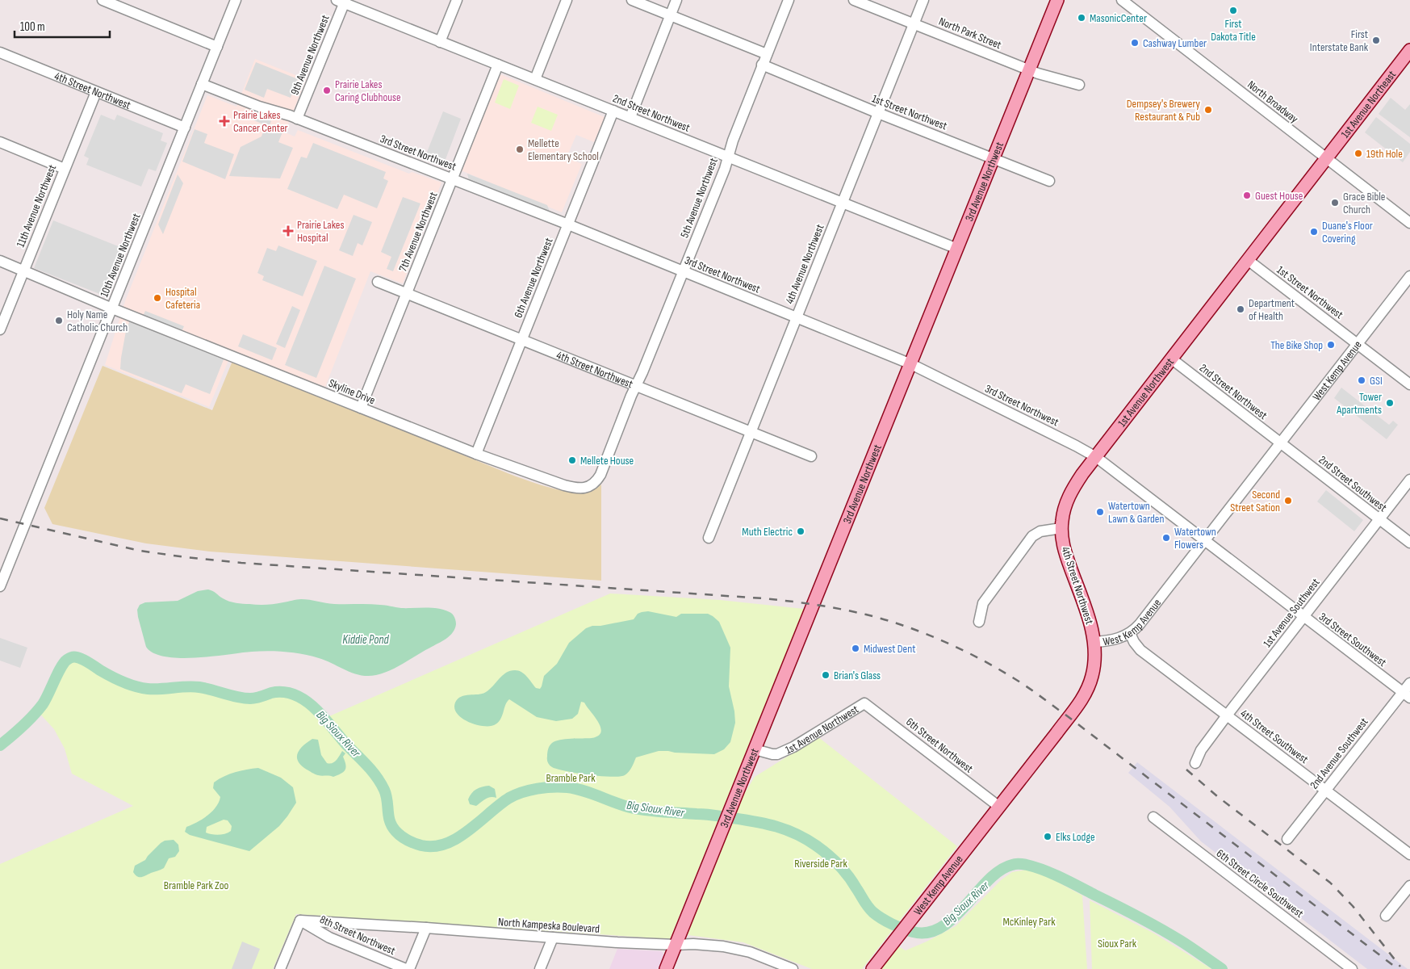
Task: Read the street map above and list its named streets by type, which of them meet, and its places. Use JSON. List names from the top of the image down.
{
  "streets": {
    "main road": [
      "4th Street Northwest",
      "1st Avenue Northeast",
      "3rd Avenue Northwest",
      "West Kemp Avenue",
      "1st Avenue Northwest"
    ],
    "street": [
      "North Park Street",
      "9th Avenue Northwest",
      "North Broadway",
      "1st Street Northwest",
      "2nd Street Northwest",
      "3rd Street Northwest",
      "5th Avenue Northwest",
      "11th Avenue Northwest",
      "7th Avenue Northwest",
      "10th Avenue Northwest",
      "4th Avenue Northwest",
      "6th Avenue Northwest",
      "Skyline Drive",
      "2nd Street Southwest",
      "1st Avenue Southwest",
      "3rd Street Southwest",
      "4th Street Southwest",
      "6th Street Northwest",
      "2nd Avenue Southwest",
      "6th Street Circle Southwest",
      "North Kampeska Boulevard",
      "8th Street Northwest"
    ]
  },
  "crossings": [
    ["North Park Street", "3rd Avenue Northwest"],
    ["North Park Street", "4th Avenue Northwest"],
    ["9th Avenue Northwest", "2nd Street Northwest"],
    ["9th Avenue Northwest", "3rd Street Northwest"],
    ["4th Street Northwest", "5th Avenue Northwest"],
    ["4th Street Northwest", "11th Avenue Northwest"],
    ["4th Street Northwest", "7th Avenue Northwest"],
    ["4th Street Northwest", "10th Avenue Northwest"],
    ["4th Street Northwest", "4th Avenue Northwest"],
    ["4th Street Northwest", "6th Avenue Northwest"],
    ["4th Street Northwest", "West Kemp Avenue"],
    ["4th Street Northwest", "1st Avenue Northwest"],
    ["North Broadway", "1st Avenue Northeast"],
    ["North Broadway", "1st Avenue Northwest"],
    ["1st Avenue Northeast", "1st Avenue Northwest"],
    ["1st Street Northwest", "3rd Avenue Northwest"],
    ["1st Street Northwest", "5th Avenue Northwest"],
    ["1st Street Northwest", "4th Avenue Northwest"],
    ["1st Street Northwest", "West Kemp Avenue"],
    ["1st Street Northwest", "1st Avenue Northwest"],
    ["2nd Street Northwest", "3rd Avenue Northwest"],
    ["2nd Street Northwest", "5th Avenue Northwest"],
    ["2nd Street Northwest", "7th Avenue Northwest"],
    ["2nd Street Northwest", "4th Avenue Northwest"],
    ["2nd Street Northwest", "6th Avenue Northwest"],
    ["2nd Street Northwest", "West Kemp Avenue"],
    ["2nd Street Northwest", "1st Avenue Northwest"],
    ["2nd Street Northwest", "2nd Street Southwest"],
    ["3rd Street Northwest", "3rd Avenue Northwest"],
    ["3rd Street Northwest", "5th Avenue Northwest"],
    ["3rd Street Northwest", "7th Avenue Northwest"],
    ["3rd Street Northwest", "10th Avenue Northwest"],
    ["3rd Street Northwest", "4th Avenue Northwest"],
    ["3rd Street Northwest", "6th Avenue Northwest"],
    ["3rd Street Northwest", "West Kemp Avenue"],
    ["3rd Street Northwest", "1st Avenue Northwest"],
    ["3rd Street Northwest", "3rd Street Southwest"],
    ["3rd Avenue Northwest", "1st Avenue Northwest"],
    ["3rd Avenue Northwest", "North Kampeska Boulevard"],
    ["5th Avenue Northwest", "Skyline Drive"],
    ["11th Avenue Northwest", "Skyline Drive"],
    ["7th Avenue Northwest", "Skyline Drive"],
    ["10th Avenue Northwest", "Skyline Drive"],
    ["6th Avenue Northwest", "Skyline Drive"],
    ["West Kemp Avenue", "2nd Street Southwest"],
    ["West Kemp Avenue", "3rd Street Southwest"],
    ["West Kemp Avenue", "4th Street Southwest"],
    ["West Kemp Avenue", "6th Street Northwest"],
    ["1st Avenue Northwest", "6th Street Northwest"],
    ["2nd Street Southwest", "1st Avenue Southwest"],
    ["1st Avenue Southwest", "3rd Street Southwest"],
    ["1st Avenue Southwest", "4th Street Southwest"],
    ["3rd Street Southwest", "2nd Avenue Southwest"],
    ["4th Street Southwest", "2nd Avenue Southwest"],
    ["North Kampeska Boulevard", "8th Street Northwest"]
  ],
  "water": ["Kiddie Pond", "Big Sioux River"],
  "parks": [
    "Bramble Park",
    "Riverside Park",
    "Bramble Park Zoo",
    "McKinley Park",
    "Sioux Park"
  ],
  "places": {
    "other": [
      "First Dakota Title",
      "MasonicCenter",
      "First Interstate Bank",
      "Cashway Lumber",
      "Prairie Lakes Caring Clubhouse",
      "Dempsey's Brewery Restaurant & Pub",
      "Mellette Elementary School",
      "19th Hole",
      "Guest House",
      "Grace Bible Church",
      "Duane's Floor Covering",
      "Hospital Cafeteria",
      "Department of Health",
      "Holy Name Catholic Church",
      "The Bike Shop",
      "GSI",
      "Tower Apartments",
      "Mellete House",
      "Second Street Sation",
      "Watertown Lawn & Garden",
      "Muth Electric",
      "Watertown Flowers",
      "Midwest Dent",
      "Brian's Glass",
      "Elks Lodge"
    ],
    "health": ["Prairie Lakes Cancer Center", "Prairie Lakes Hospital"]
  },
  "scale_bar": "100 m"
}
